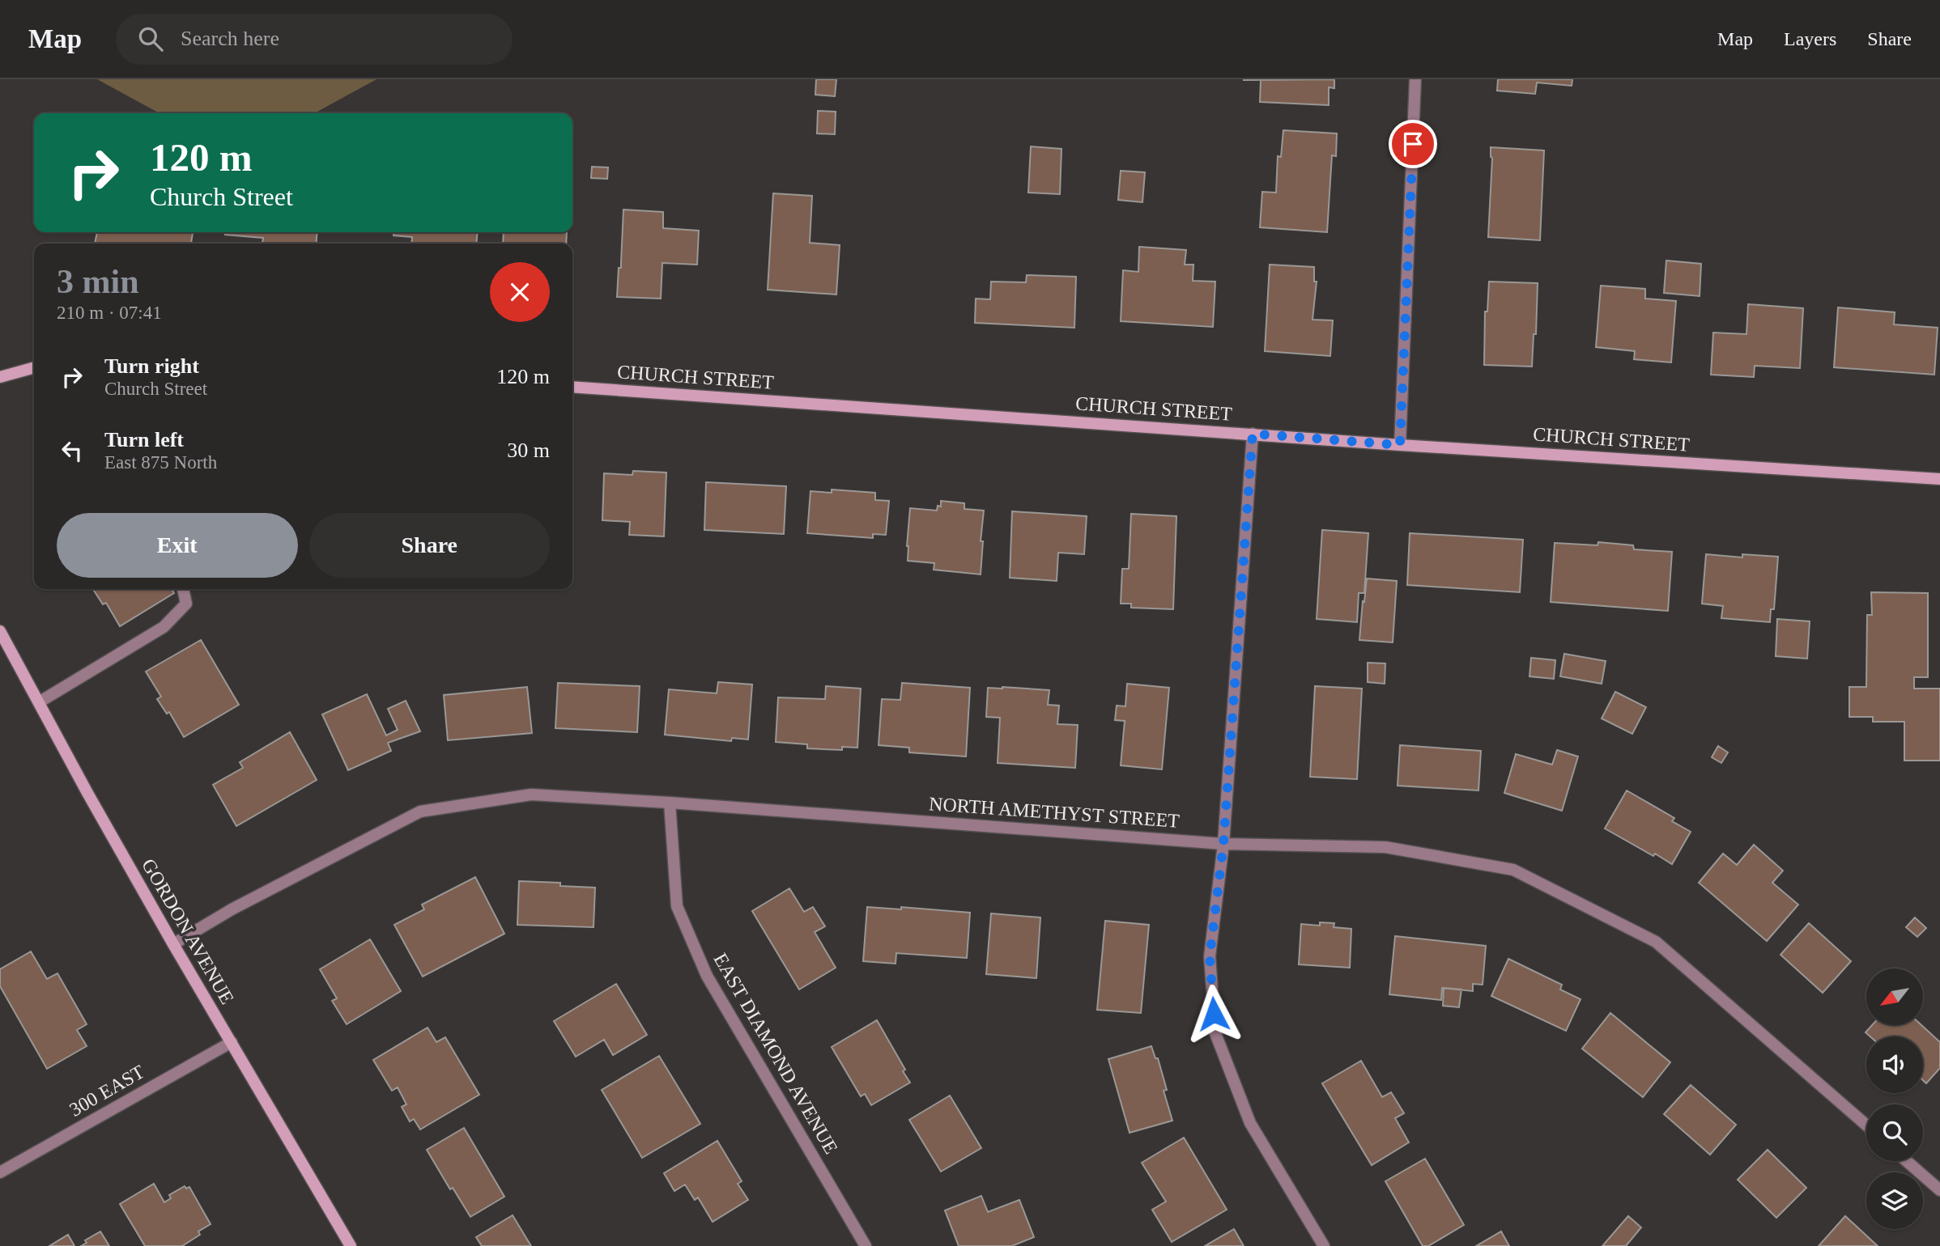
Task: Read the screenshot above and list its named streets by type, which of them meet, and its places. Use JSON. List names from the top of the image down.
{
  "streets": {
    "street": [
      "CHURCH STREET",
      "NORTH AMETHYST STREET",
      "GORDON AVENUE",
      "EAST DIAMOND AVENUE",
      "300 EAST"
    ]
  },
  "crossings": [
    ["NORTH AMETHYST STREET", "GORDON AVENUE"],
    ["NORTH AMETHYST STREET", "EAST DIAMOND AVENUE"],
    ["GORDON AVENUE", "300 EAST"]
  ],
  "north": "bottom left",
  "page": {
    "header": "Map",
    "search": "Search here",
    "nav": ["Map", "Layers", "Share"],
    "turn": ["120 m", "Church Street"],
    "heading": ["3 min", "210 m · 07:41"],
    "list": [
      {
        "name": "Turn right",
        "note": "Church Street",
        "value": "120 m"
      },
      {
        "name": "Turn left",
        "note": "East 875 North",
        "value": "30 m"
      }
    ],
    "buttons": ["Exit", "Share"]
  }
}
